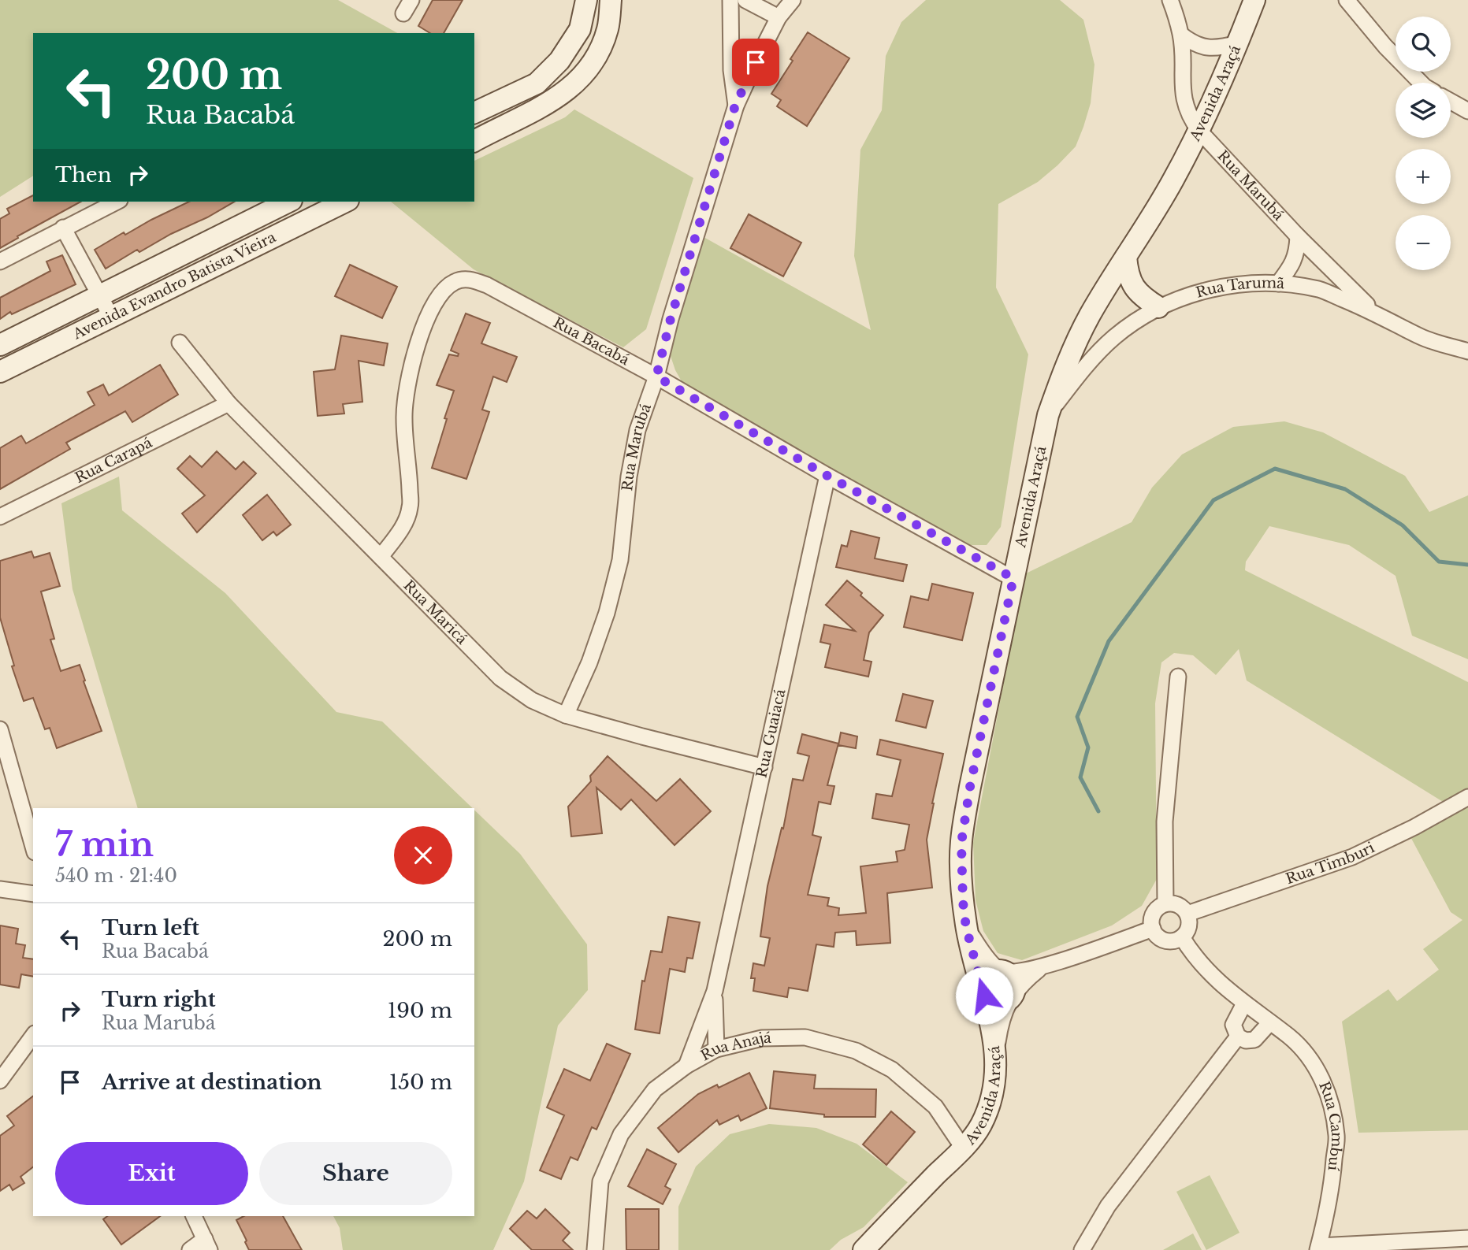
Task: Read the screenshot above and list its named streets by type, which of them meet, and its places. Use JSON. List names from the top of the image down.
{
  "streets": {
    "street": [
      "Avenida Araçá",
      "Rua Marubá",
      "Avenida Evandro Batista Vieira",
      "Rua Tarumã",
      "Rua Bacabá",
      "Rua Carapá",
      "Rua Maricá",
      "Rua Guaiacá",
      "Rua Timburi",
      "Rua Anajá",
      "Rua Cambuí"
    ]
  },
  "crossings": [
    ["Avenida Araçá", "Rua Marubá"],
    ["Avenida Araçá", "Rua Tarumã"],
    ["Avenida Araçá", "Rua Bacabá"],
    ["Avenida Araçá", "Rua Anajá"],
    ["Rua Marubá", "Rua Tarumã"],
    ["Rua Marubá", "Rua Bacabá"],
    ["Rua Marubá", "Rua Maricá"],
    ["Rua Bacabá", "Rua Maricá"],
    ["Rua Bacabá", "Rua Guaiacá"],
    ["Rua Carapá", "Rua Maricá"],
    ["Rua Maricá", "Rua Guaiacá"],
    ["Rua Guaiacá", "Rua Anajá"]
  ],
  "page": {
    "map_buttons": ["+", "−"],
    "turn": ["200 m", "Rua Bacabá"],
    "then": "Then",
    "heading": ["7 min", "540 m · 21:40"],
    "list": [
      {
        "name": "Turn left",
        "note": "Rua Bacabá",
        "value": "200 m"
      },
      {
        "name": "Turn right",
        "note": "Rua Marubá",
        "value": "190 m"
      },
      {
        "name": "Arrive at destination",
        "value": "150 m"
      }
    ],
    "buttons": ["Exit", "Share"]
  }
}
